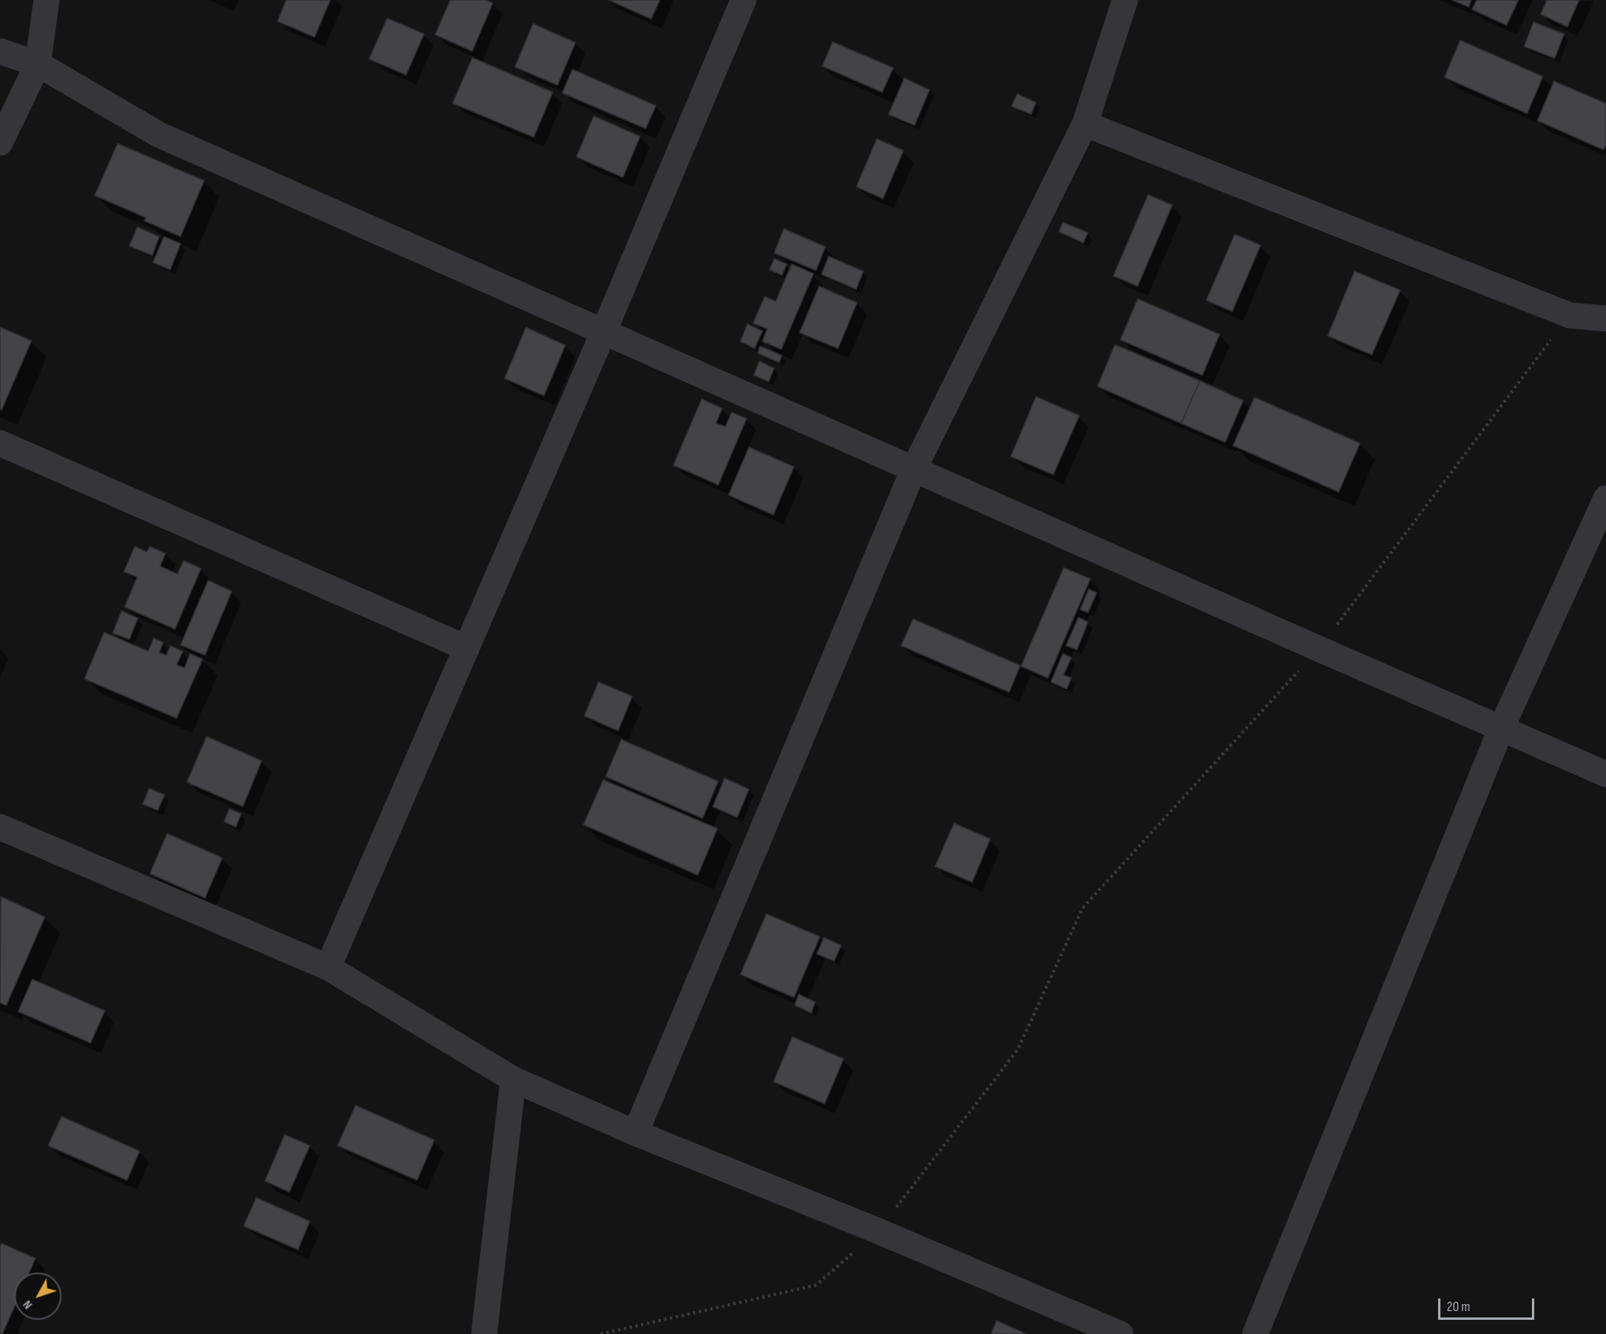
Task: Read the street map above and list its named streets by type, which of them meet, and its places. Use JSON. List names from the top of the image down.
{
  "scale_bar": "20 m",
  "north": "bottom left"
}
